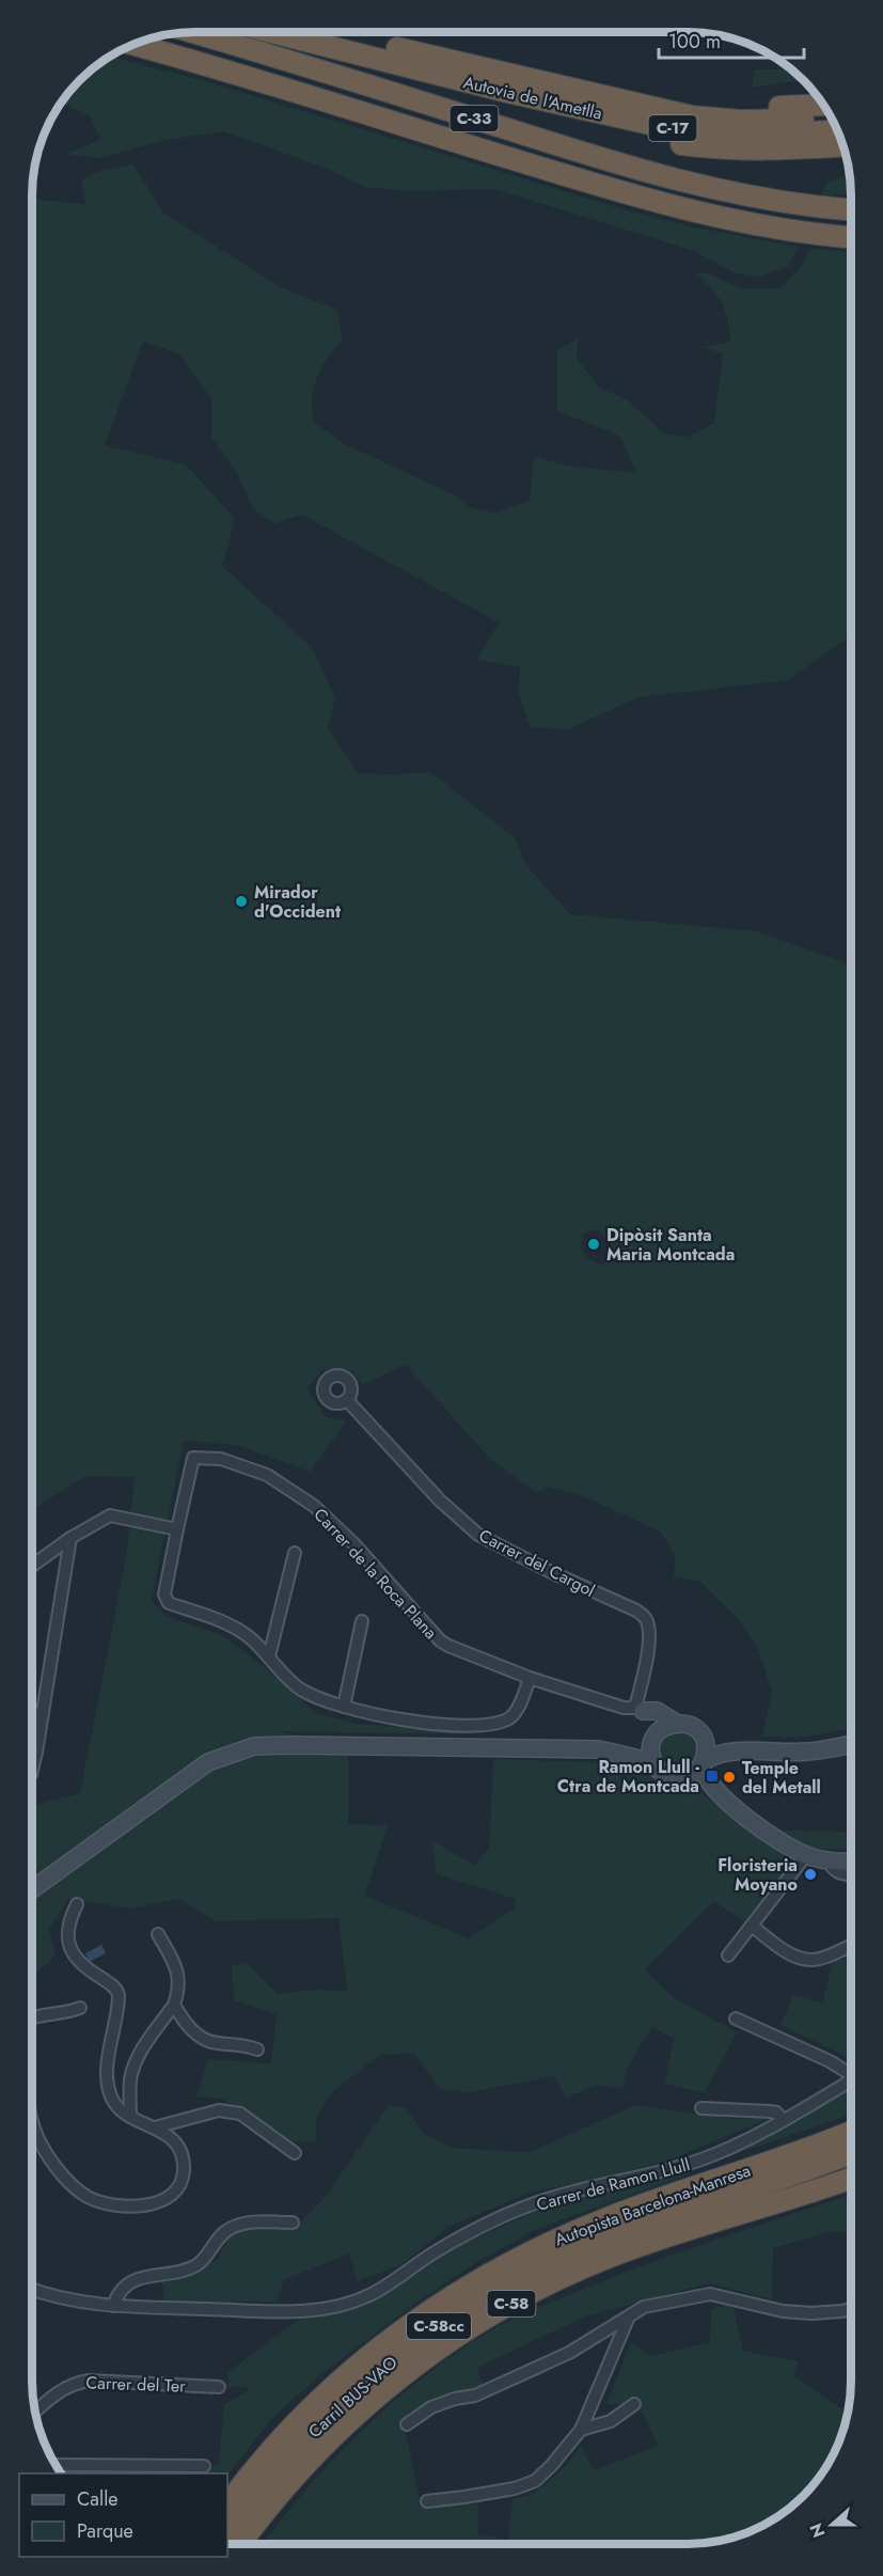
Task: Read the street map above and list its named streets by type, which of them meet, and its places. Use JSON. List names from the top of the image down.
{
  "streets": {
    "highway": [
      "Autovia de l'Ametlla",
      "C-33",
      "C-17",
      "Autopista Barcelona-Manresa",
      "C-58",
      "C-58cc",
      "Carril BUS-VAO"
    ],
    "street": [
      "Carrer del Cargol",
      "Carrer de la Roca Plana",
      "Carrer de Ramon Llull",
      "Carrer del Ter"
    ]
  },
  "crossings": [
    ["Carrer del Cargol", "Carrer de la Roca Plana"],
    ["C-58cc", "Carril BUS-VAO"]
  ],
  "places": {
    "other": [
      "Mirador d'Occident",
      "Dipòsit Santa Maria Montcada",
      "Temple del Metall",
      "Floristeria Moyano"
    ],
    "transit": ["Ramon Llull - Ctra de Montcada"]
  },
  "legend": ["Calle", "Parque"],
  "scale_bar": "100 m",
  "north": "left"
}
